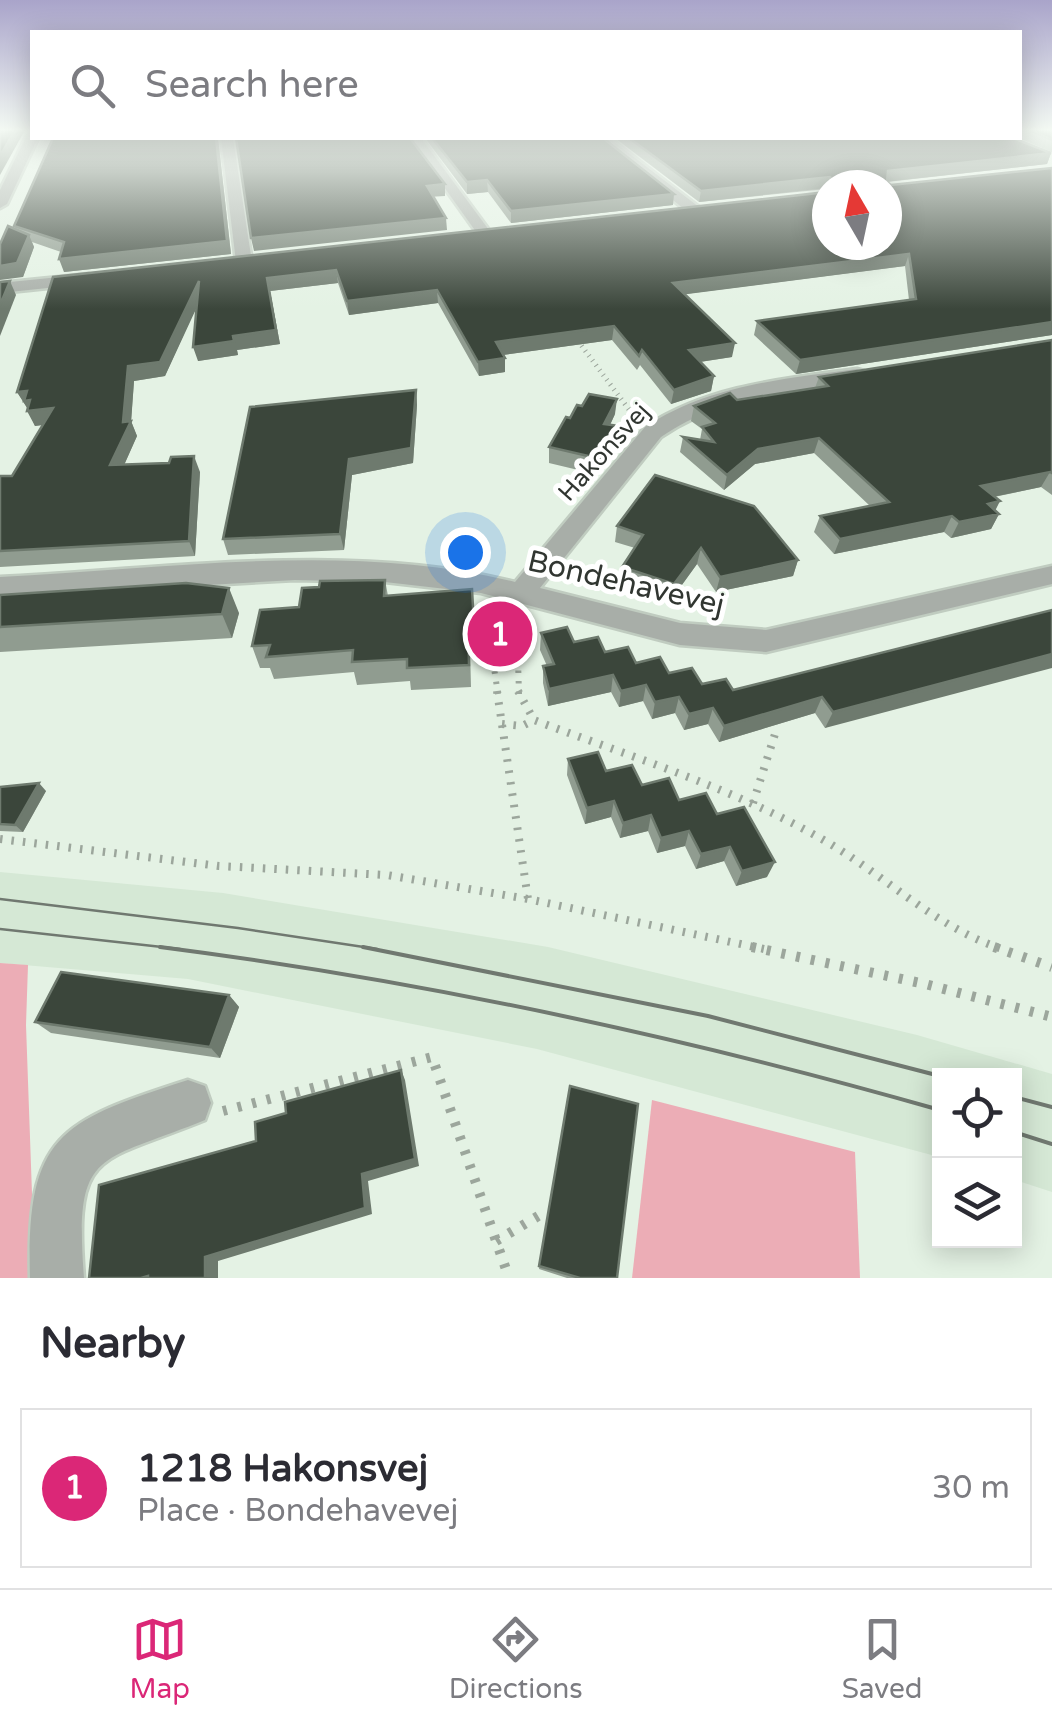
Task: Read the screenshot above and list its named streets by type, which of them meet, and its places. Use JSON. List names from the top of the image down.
{
  "streets": {
    "street": ["Hakonsvej", "Bondehavevej"]
  },
  "crossings": [
    ["Hakonsvej", "Bondehavevej"]
  ],
  "north": "top",
  "page": {
    "search": "Search here",
    "pins": "1",
    "heading": "Nearby",
    "list": [
      {
        "mark": "1",
        "name": "1218 Hakonsvej",
        "note": "Place · Bondehavevej",
        "value": "30 m"
      }
    ],
    "nav": ["Map", "Directions", "Saved"]
  }
}
